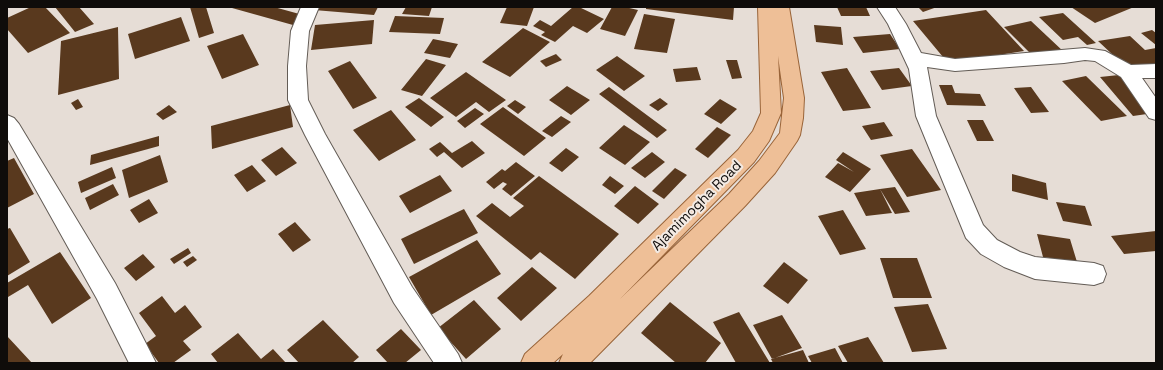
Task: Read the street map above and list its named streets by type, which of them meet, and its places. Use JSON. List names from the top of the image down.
{
  "streets": {
    "main road": ["Ajamimogha Road"]
  }
}
